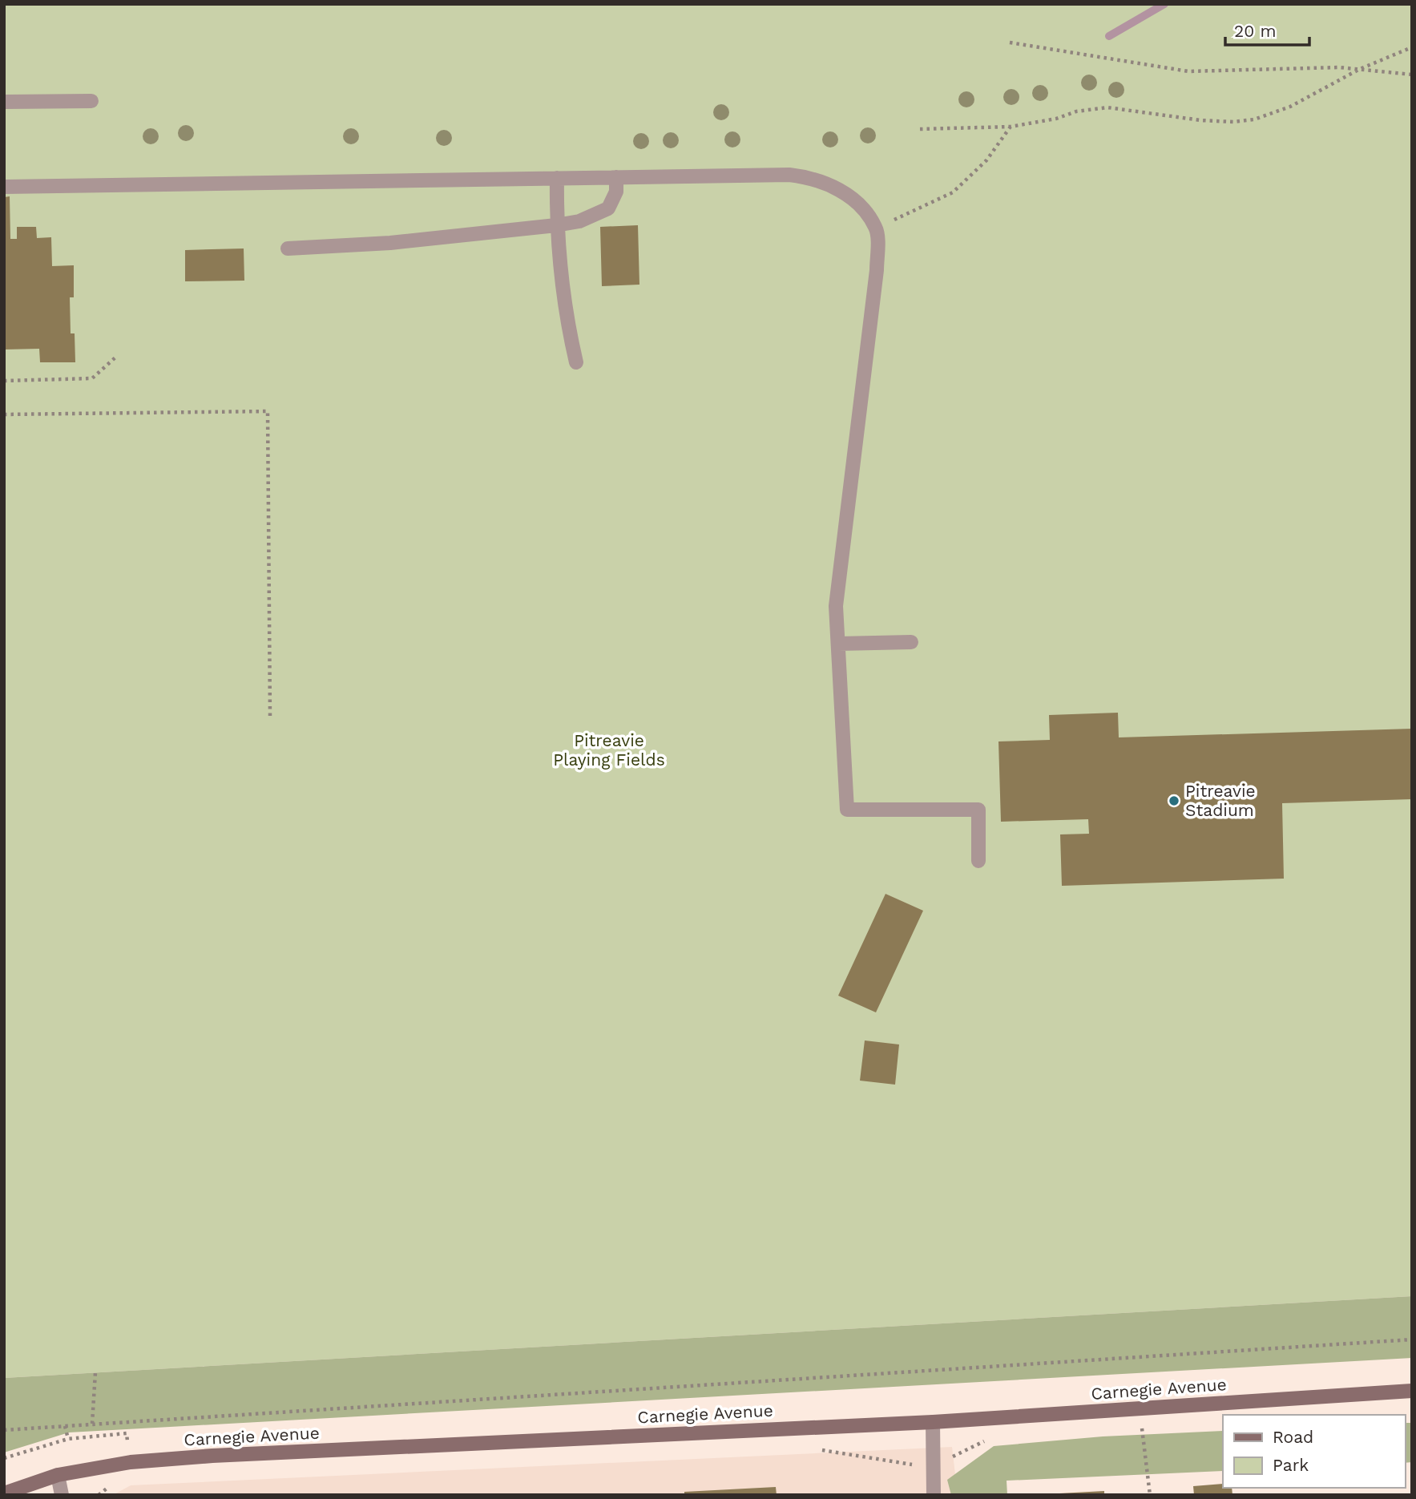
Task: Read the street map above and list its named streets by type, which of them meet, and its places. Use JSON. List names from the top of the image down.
{
  "streets": {
    "street": ["Carnegie Avenue"]
  },
  "parks": ["Pitreavie Playing Fields"],
  "places": ["Pitreavie Stadium"],
  "legend": ["Road", "Park"],
  "scale_bar": "20 m"
}
